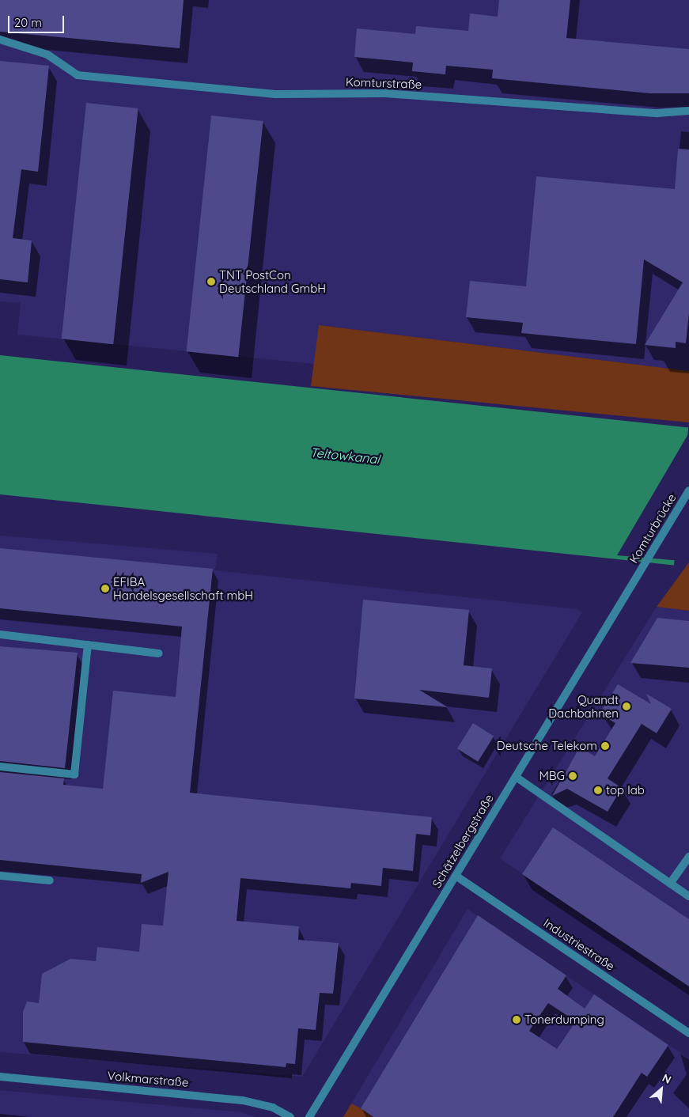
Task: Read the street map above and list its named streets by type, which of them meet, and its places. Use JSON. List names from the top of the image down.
{
  "streets": {
    "street": [
      "Komturstraße",
      "Komturbrücke",
      "Schätzelbergstraße",
      "Industriestraße",
      "Volkmarstraße"
    ]
  },
  "crossings": [
    ["Komturbrücke", "Schätzelbergstraße"],
    ["Schätzelbergstraße", "Industriestraße"]
  ],
  "water": ["Teltowkanal"],
  "places": [
    "TNT PostCon Deutschland GmbH",
    "EFIBA Handelsgesellschaft mbH",
    "Quandt Dachbahnen",
    "Deutsche Telekom",
    "MBG",
    "top lab",
    "Tonerdumping"
  ],
  "scale_bar": "20 m",
  "north": "top right"
}
